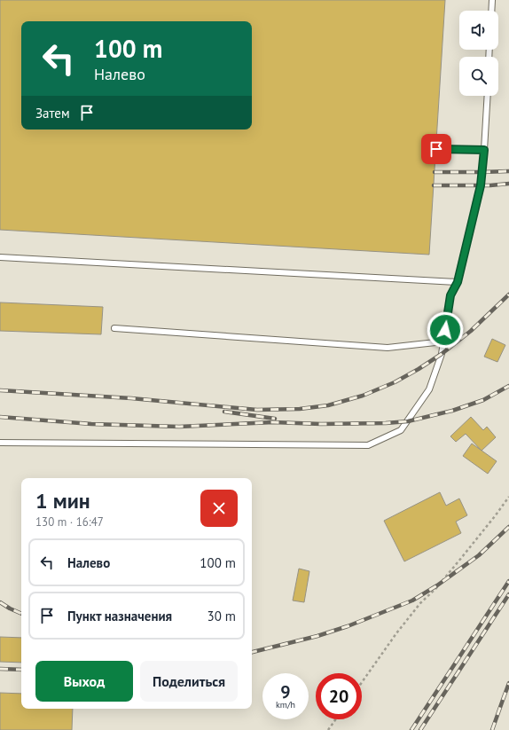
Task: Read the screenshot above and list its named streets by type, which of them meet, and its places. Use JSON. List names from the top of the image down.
{
  "page": {
    "turn": ["100 m", "Налево"],
    "then": "Затем",
    "heading": ["1 мин", "130 m · 16:47"],
    "list": [
      {
        "name": "Налево",
        "value": "100 m"
      },
      {
        "name": "Пункт назначения",
        "value": "30 m"
      }
    ],
    "buttons": ["Выход", "Поделиться"],
    "speed": "9 km/h",
    "limit": "20"
  }
}
